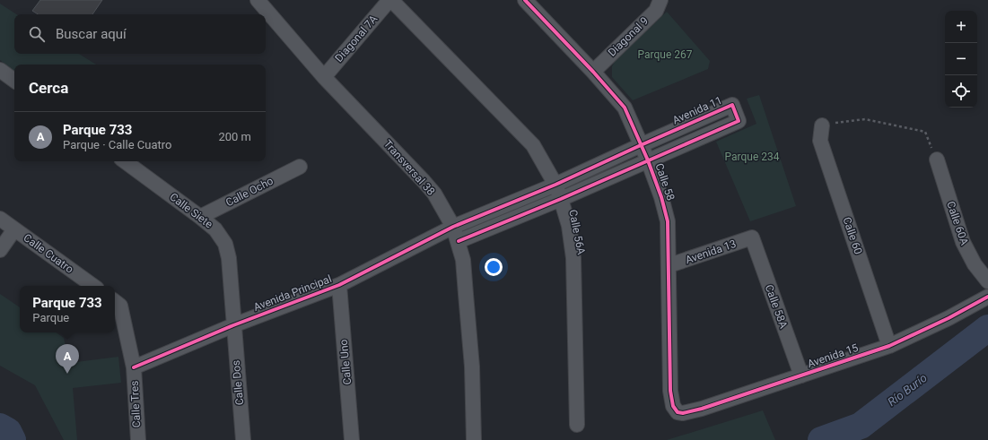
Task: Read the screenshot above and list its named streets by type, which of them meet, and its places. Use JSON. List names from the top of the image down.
{
  "streets": {
    "street": [
      "Diagonal 9",
      "Diagonal 7A",
      "Avenida 11",
      "Transversal 38",
      "Calle 58",
      "Calle Ocho",
      "Calle Siete",
      "Calle 60A",
      "Calle 56A",
      "Calle 60",
      "Avenida 13",
      "Calle Cuatro",
      "Avenida Principal",
      "Calle 58A",
      "Avenida 15",
      "Calle Uno",
      "Calle Dos",
      "Calle Tres"
    ]
  },
  "crossings": [
    ["Diagonal 9", "Calle 58"],
    ["Diagonal 7A", "Transversal 38"],
    ["Diagonal 7A", "Calle 56A"],
    ["Avenida 11", "Transversal 38"],
    ["Avenida 11", "Calle 58"],
    ["Avenida 11", "Calle 56A"],
    ["Avenida 11", "Avenida Principal"],
    ["Transversal 38", "Avenida Principal"],
    ["Calle 58", "Avenida 13"],
    ["Calle 58", "Avenida 15"],
    ["Calle Ocho", "Calle Siete"],
    ["Calle Siete", "Avenida Principal"],
    ["Calle Siete", "Calle Dos"],
    ["Calle 60", "Avenida 15"],
    ["Avenida 13", "Calle 58A"],
    ["Avenida Principal", "Calle Uno"],
    ["Avenida Principal", "Calle Dos"],
    ["Avenida Principal", "Calle Tres"],
    ["Calle 58A", "Avenida 15"]
  ],
  "water": ["Río Burío"],
  "parks": ["Parque 267", "Parque 234"],
  "page": {
    "map_buttons": ["+", "−"],
    "search": "Buscar aquí",
    "heading": "Cerca",
    "list": [
      {
        "mark": "A",
        "name": "Parque 733",
        "note": "Parque · Calle Cuatro",
        "value": "200 m"
      }
    ],
    "popup": ["Parque 733", "Parque"],
    "pins": "A"
  }
}
